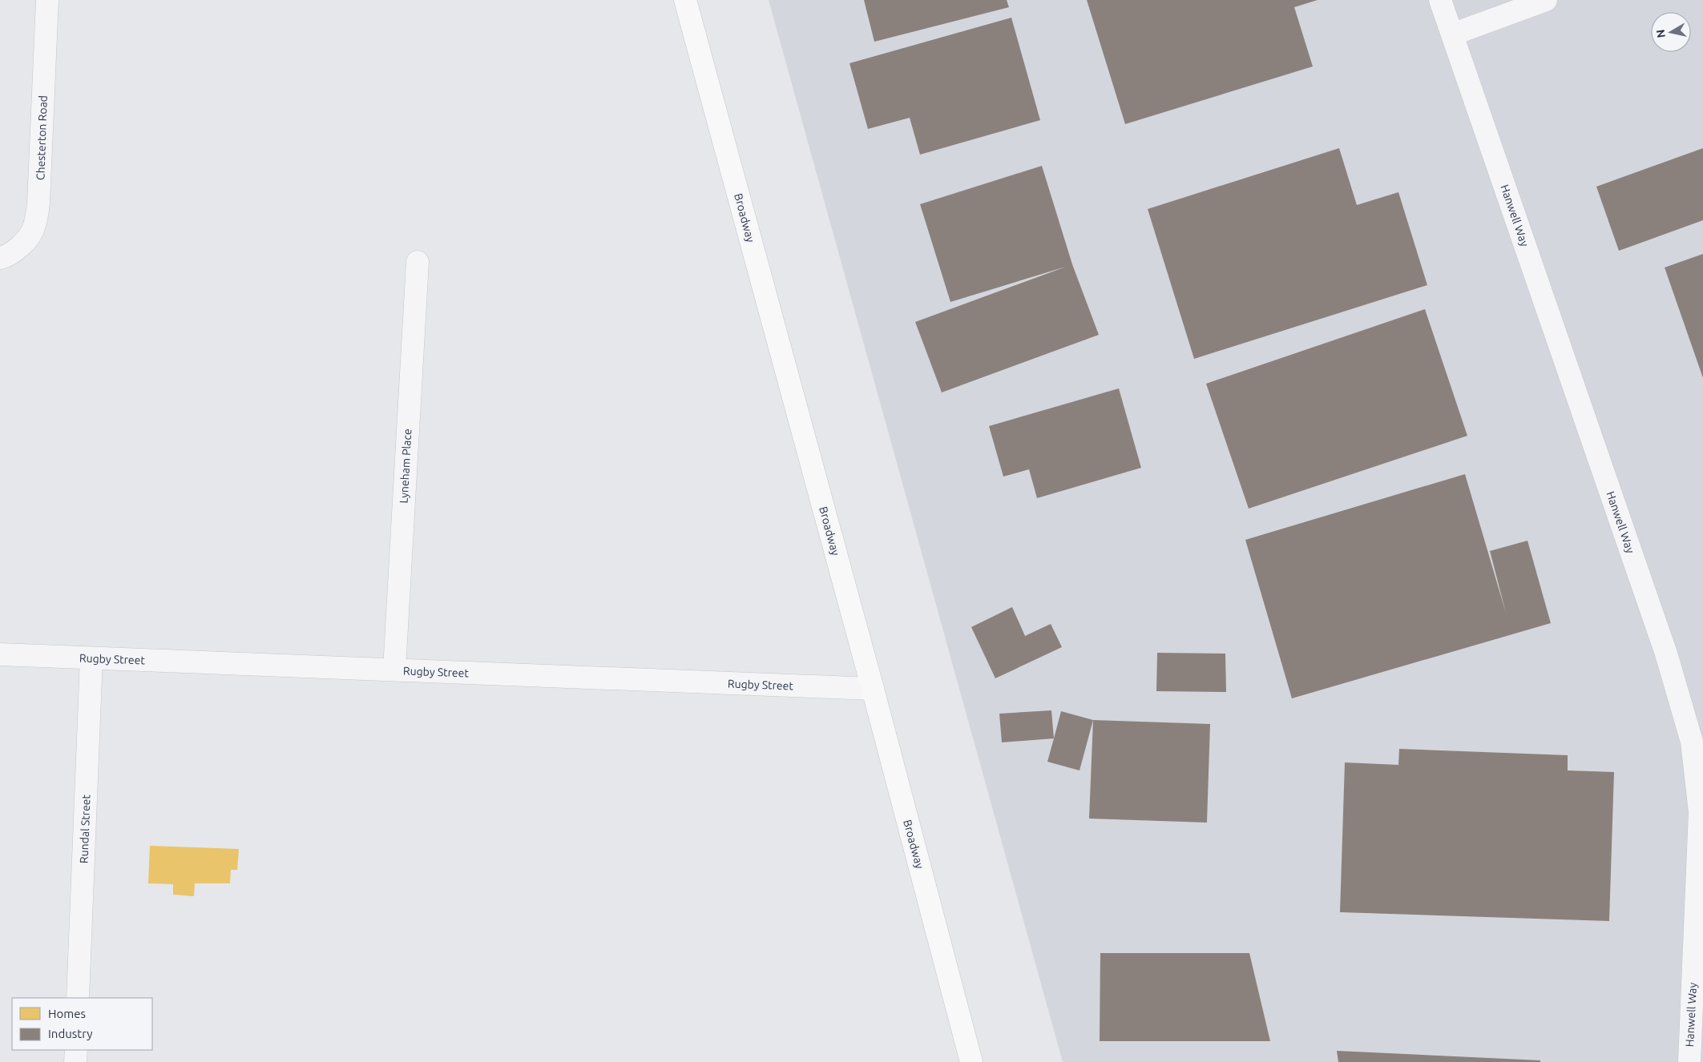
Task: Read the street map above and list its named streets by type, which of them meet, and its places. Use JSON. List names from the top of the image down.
{
  "streets": {
    "street": [
      "Chesterton Road",
      "Hanwell Way",
      "Broadway",
      "Lyneham Place",
      "Rugby Street",
      "Rundal Street"
    ]
  },
  "crossings": [
    ["Broadway", "Rugby Street"],
    ["Lyneham Place", "Rugby Street"],
    ["Rugby Street", "Rundal Street"]
  ],
  "legend": ["Homes", "Industry"],
  "north": "left"
}
